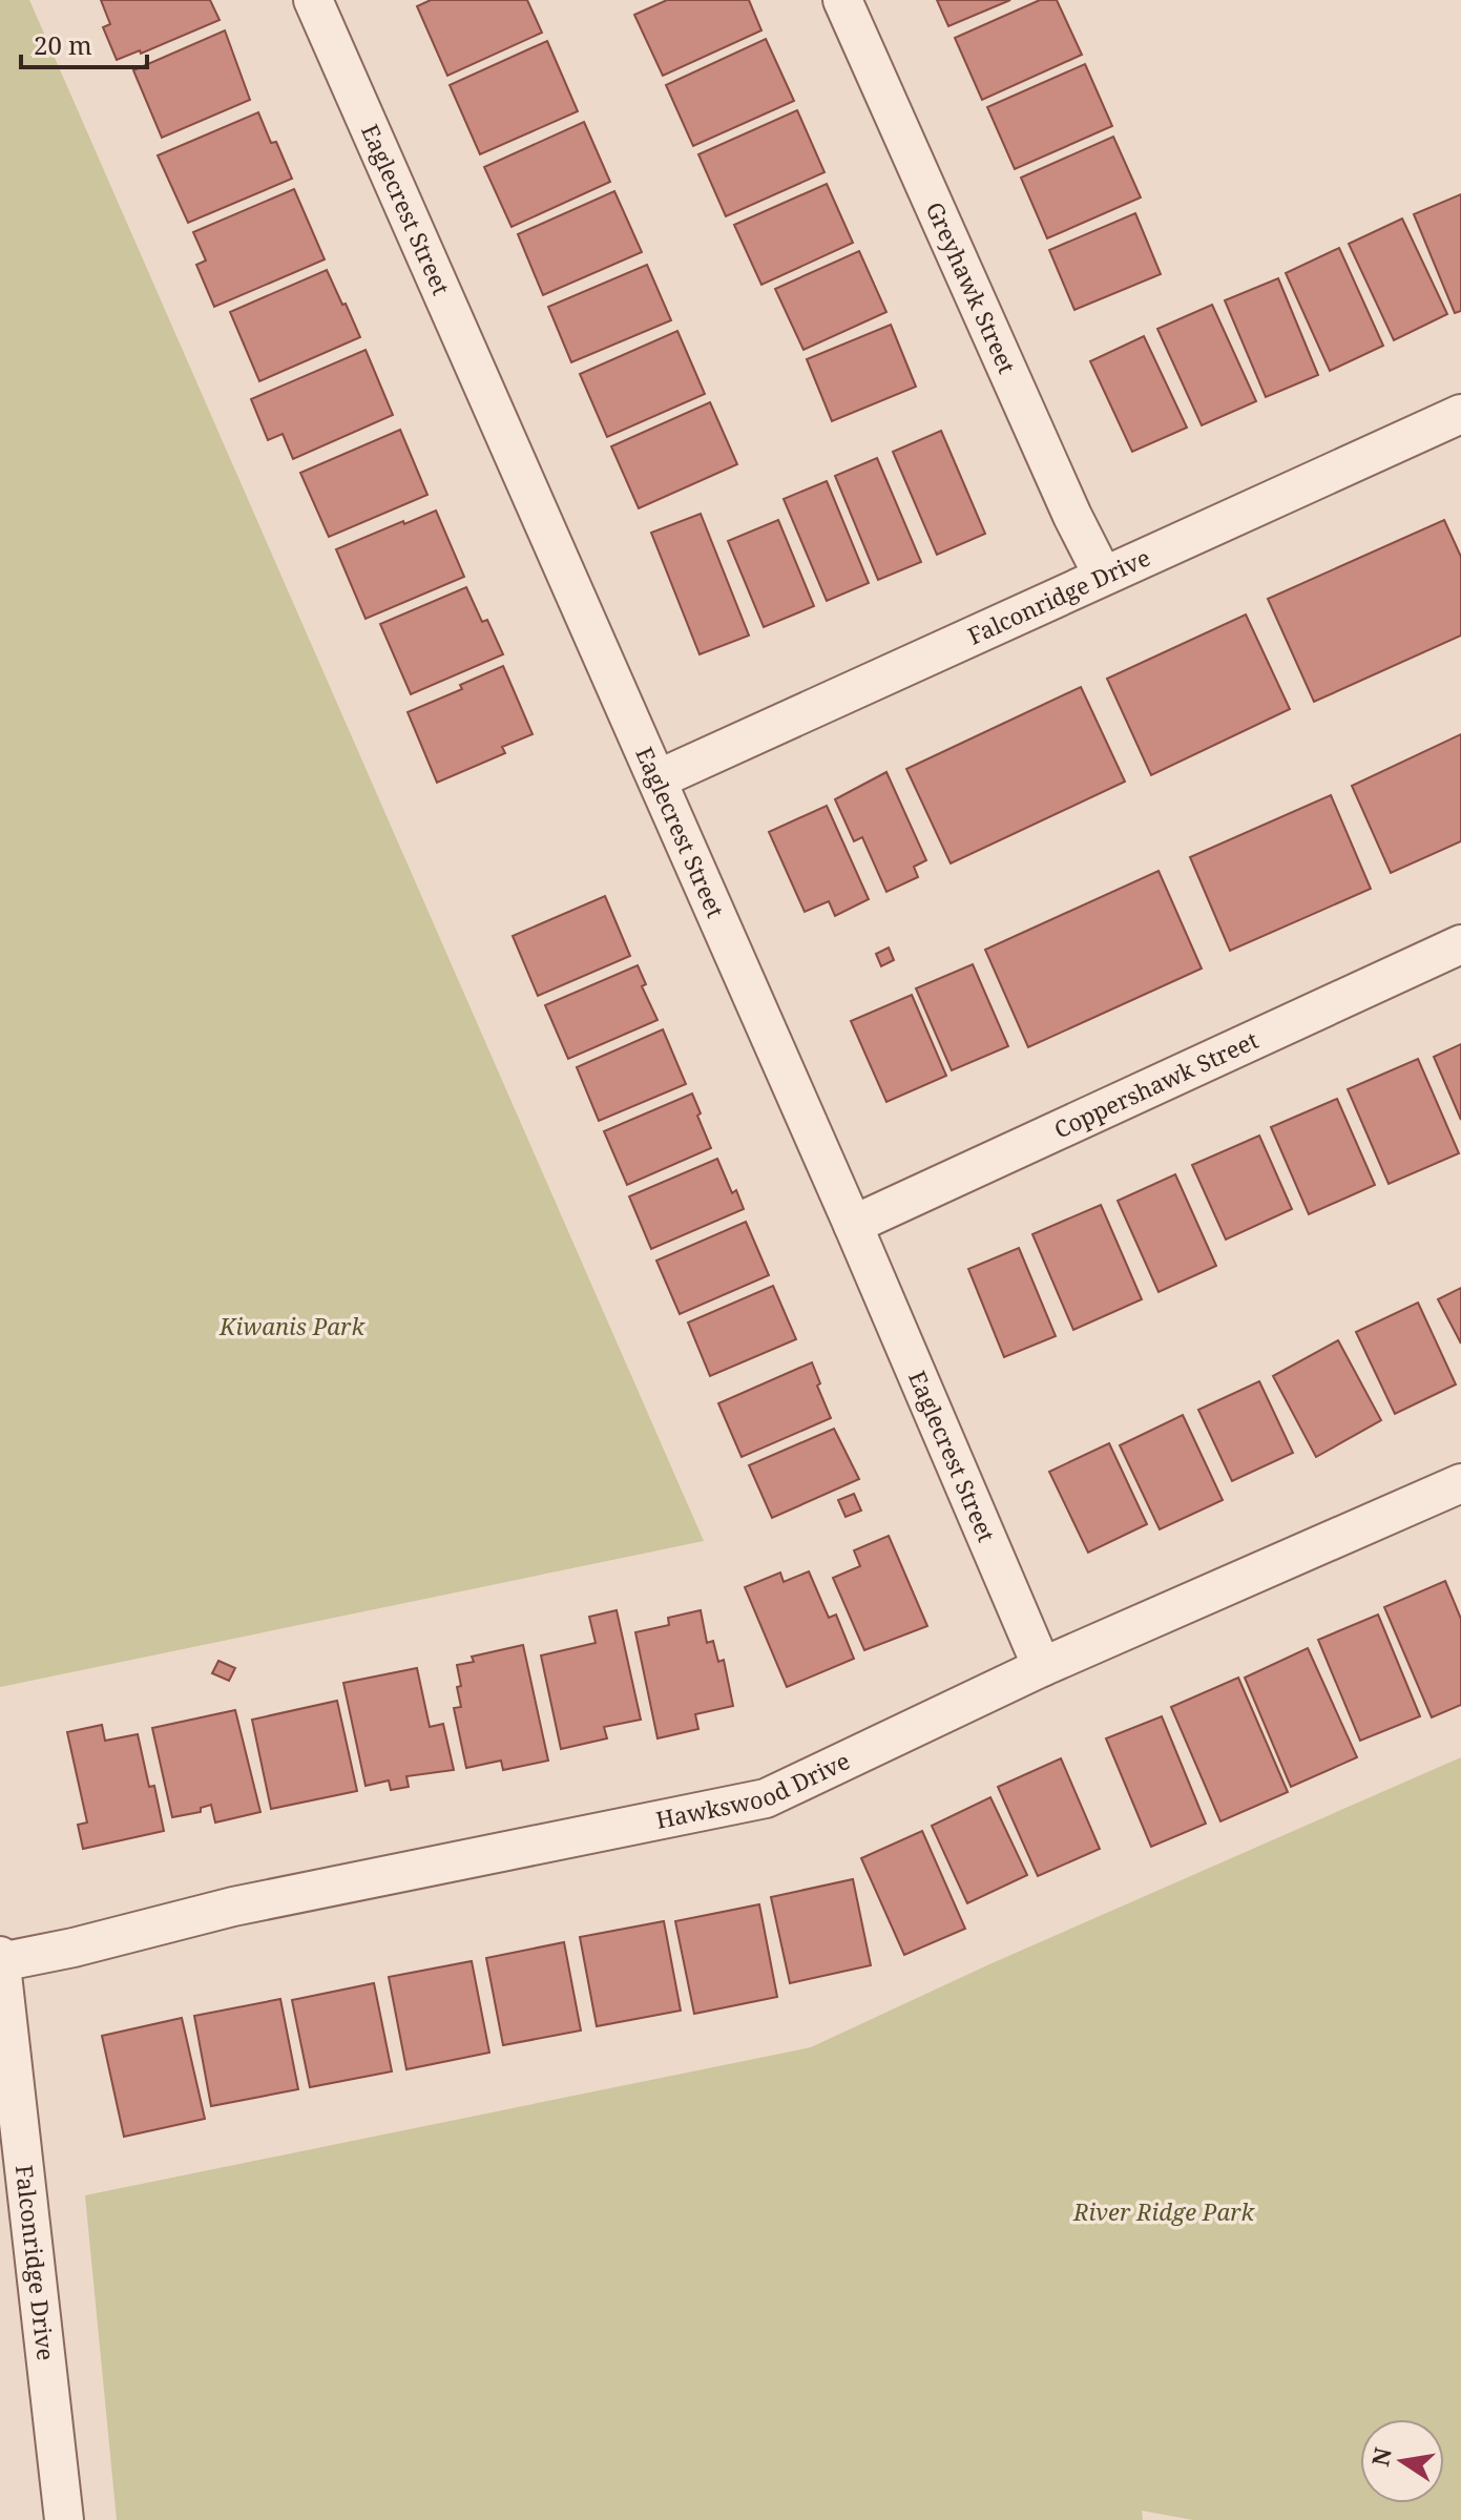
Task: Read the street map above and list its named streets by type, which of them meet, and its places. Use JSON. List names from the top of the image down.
{
  "streets": {
    "street": [
      "Eaglecrest Street",
      "Greyhawk Street",
      "Falconridge Drive",
      "Coppershawk Street",
      "Hawkswood Drive"
    ]
  },
  "crossings": [
    ["Eaglecrest Street", "Falconridge Drive"],
    ["Eaglecrest Street", "Coppershawk Street"],
    ["Eaglecrest Street", "Hawkswood Drive"],
    ["Greyhawk Street", "Falconridge Drive"],
    ["Falconridge Drive", "Hawkswood Drive"]
  ],
  "parks": ["Kiwanis Park", "River Ridge Park"],
  "scale_bar": "20 m",
  "north": "left"
}
